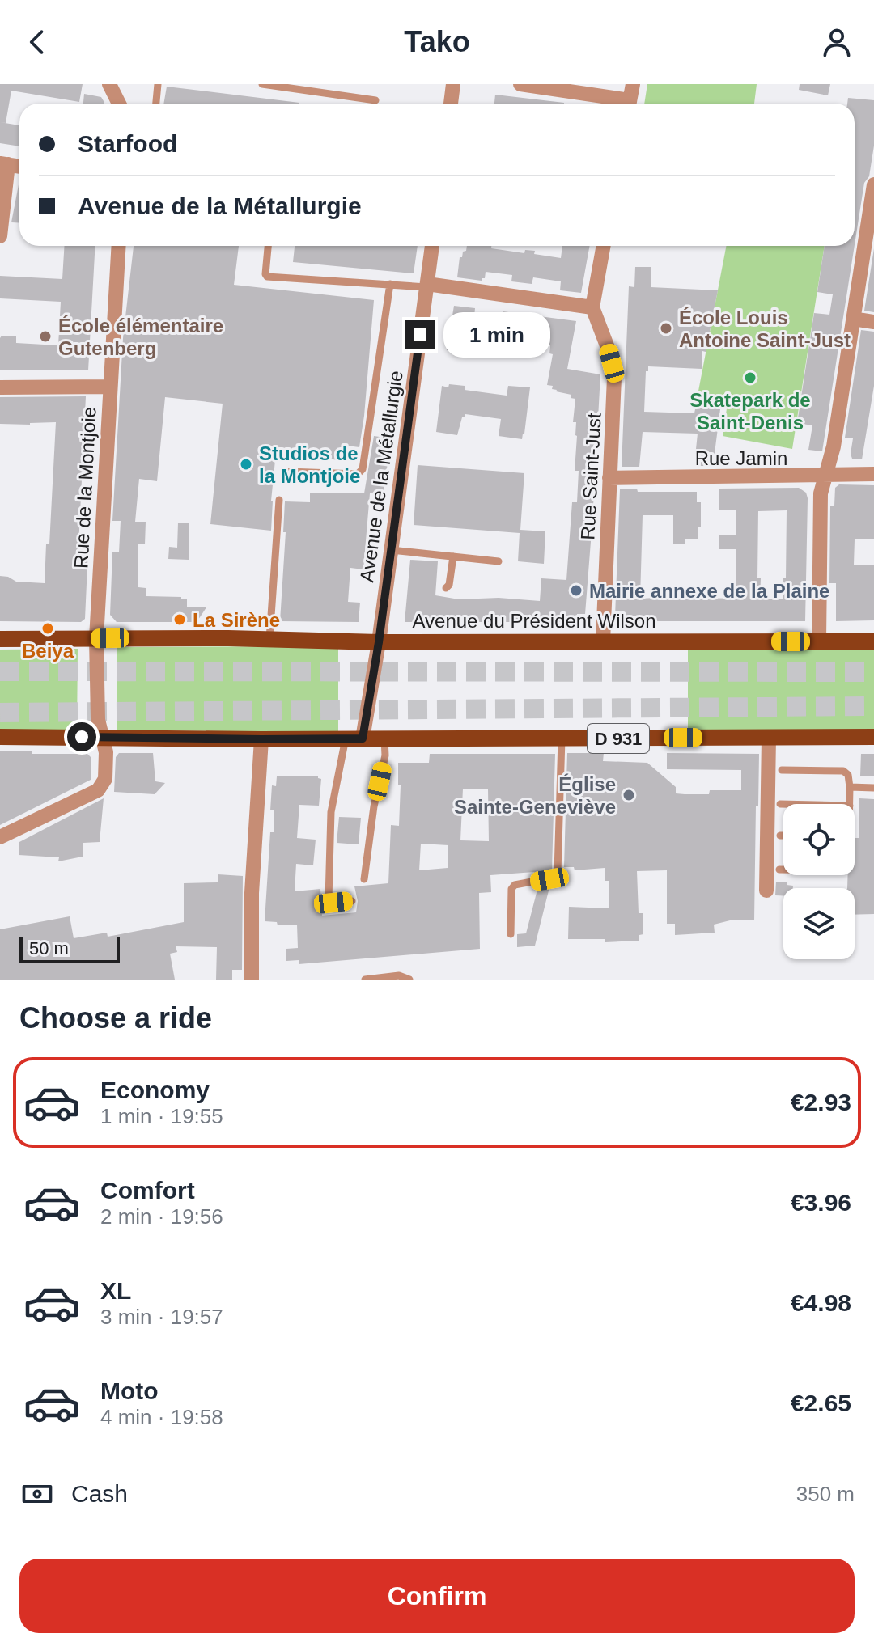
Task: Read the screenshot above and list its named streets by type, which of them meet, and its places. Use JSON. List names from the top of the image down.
{
  "streets": {
    "main road": ["Avenue du Président Wilson", "D 931"],
    "street": [
      "Rue Jamin",
      "Avenue de la Métallurgie",
      "Rue Saint-Just",
      "Rue de la Montjoie"
    ]
  },
  "crossings": [
    ["Rue Jamin", "Rue Saint-Just"],
    ["Avenue de la Métallurgie", "Avenue du Président Wilson"],
    ["Avenue de la Métallurgie", "D 931"],
    ["Rue Saint-Just", "Avenue du Président Wilson"],
    ["Rue de la Montjoie", "Avenue du Président Wilson"],
    ["Rue de la Montjoie", "D 931"]
  ],
  "places": [
    "École Louis Antoine Saint-Just",
    "École élémentaire Gutenberg",
    "Skatepark de Saint-Denis",
    "Studios de la Montjoie",
    "Mairie annexe de la Plaine",
    "La Sirène",
    "Beiya",
    "Église Sainte-Geneviève"
  ],
  "scale_bar": "50 m",
  "page": {
    "header": "Tako",
    "banner": ["Starfood", "Avenue de la Métallurgie"],
    "bubble": "1 min",
    "scale": "50 m",
    "heading": "Choose a ride",
    "list": [
      {
        "name": "Economy",
        "note": "1 min · 19:55",
        "value": "€2.93"
      },
      {
        "name": "Comfort",
        "note": "2 min · 19:56",
        "value": "€3.96"
      },
      {
        "name": "XL",
        "note": "3 min · 19:57",
        "value": "€4.98"
      },
      {
        "name": "Moto",
        "note": "4 min · 19:58",
        "value": "€2.65"
      }
    ],
    "pay": ["Cash", "350 m"],
    "buttons": "Confirm"
  }
}
